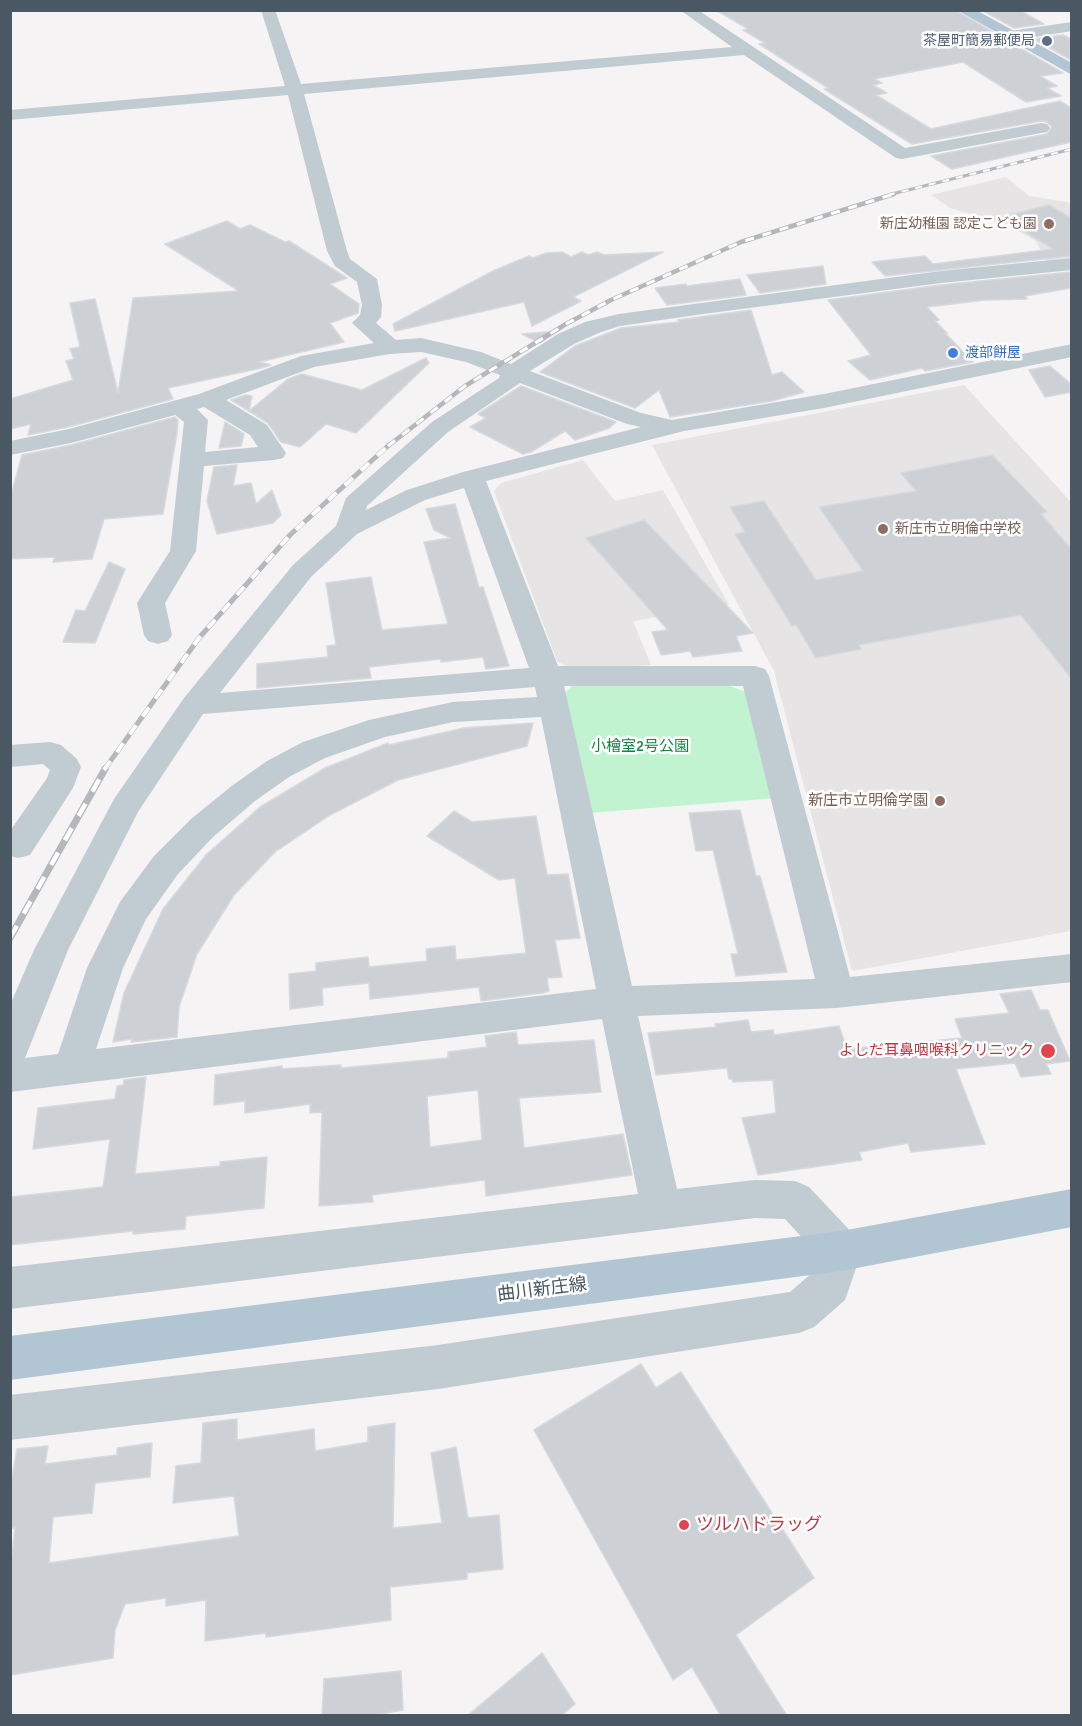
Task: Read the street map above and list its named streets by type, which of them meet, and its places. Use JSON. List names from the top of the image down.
{
  "streets": {
    "main road": ["曲川新庄線"]
  },
  "parks": ["小檜室2号公園"],
  "places": [
    "茶屋町簡易郵便局",
    "新庄幼稚園 認定こども園",
    "渡部餅屋",
    "新庄市立明倫中学校",
    "新庄市立明倫学園",
    "よしだ耳鼻咽喉科クリニック",
    "ツルハドラッグ"
  ]
}
